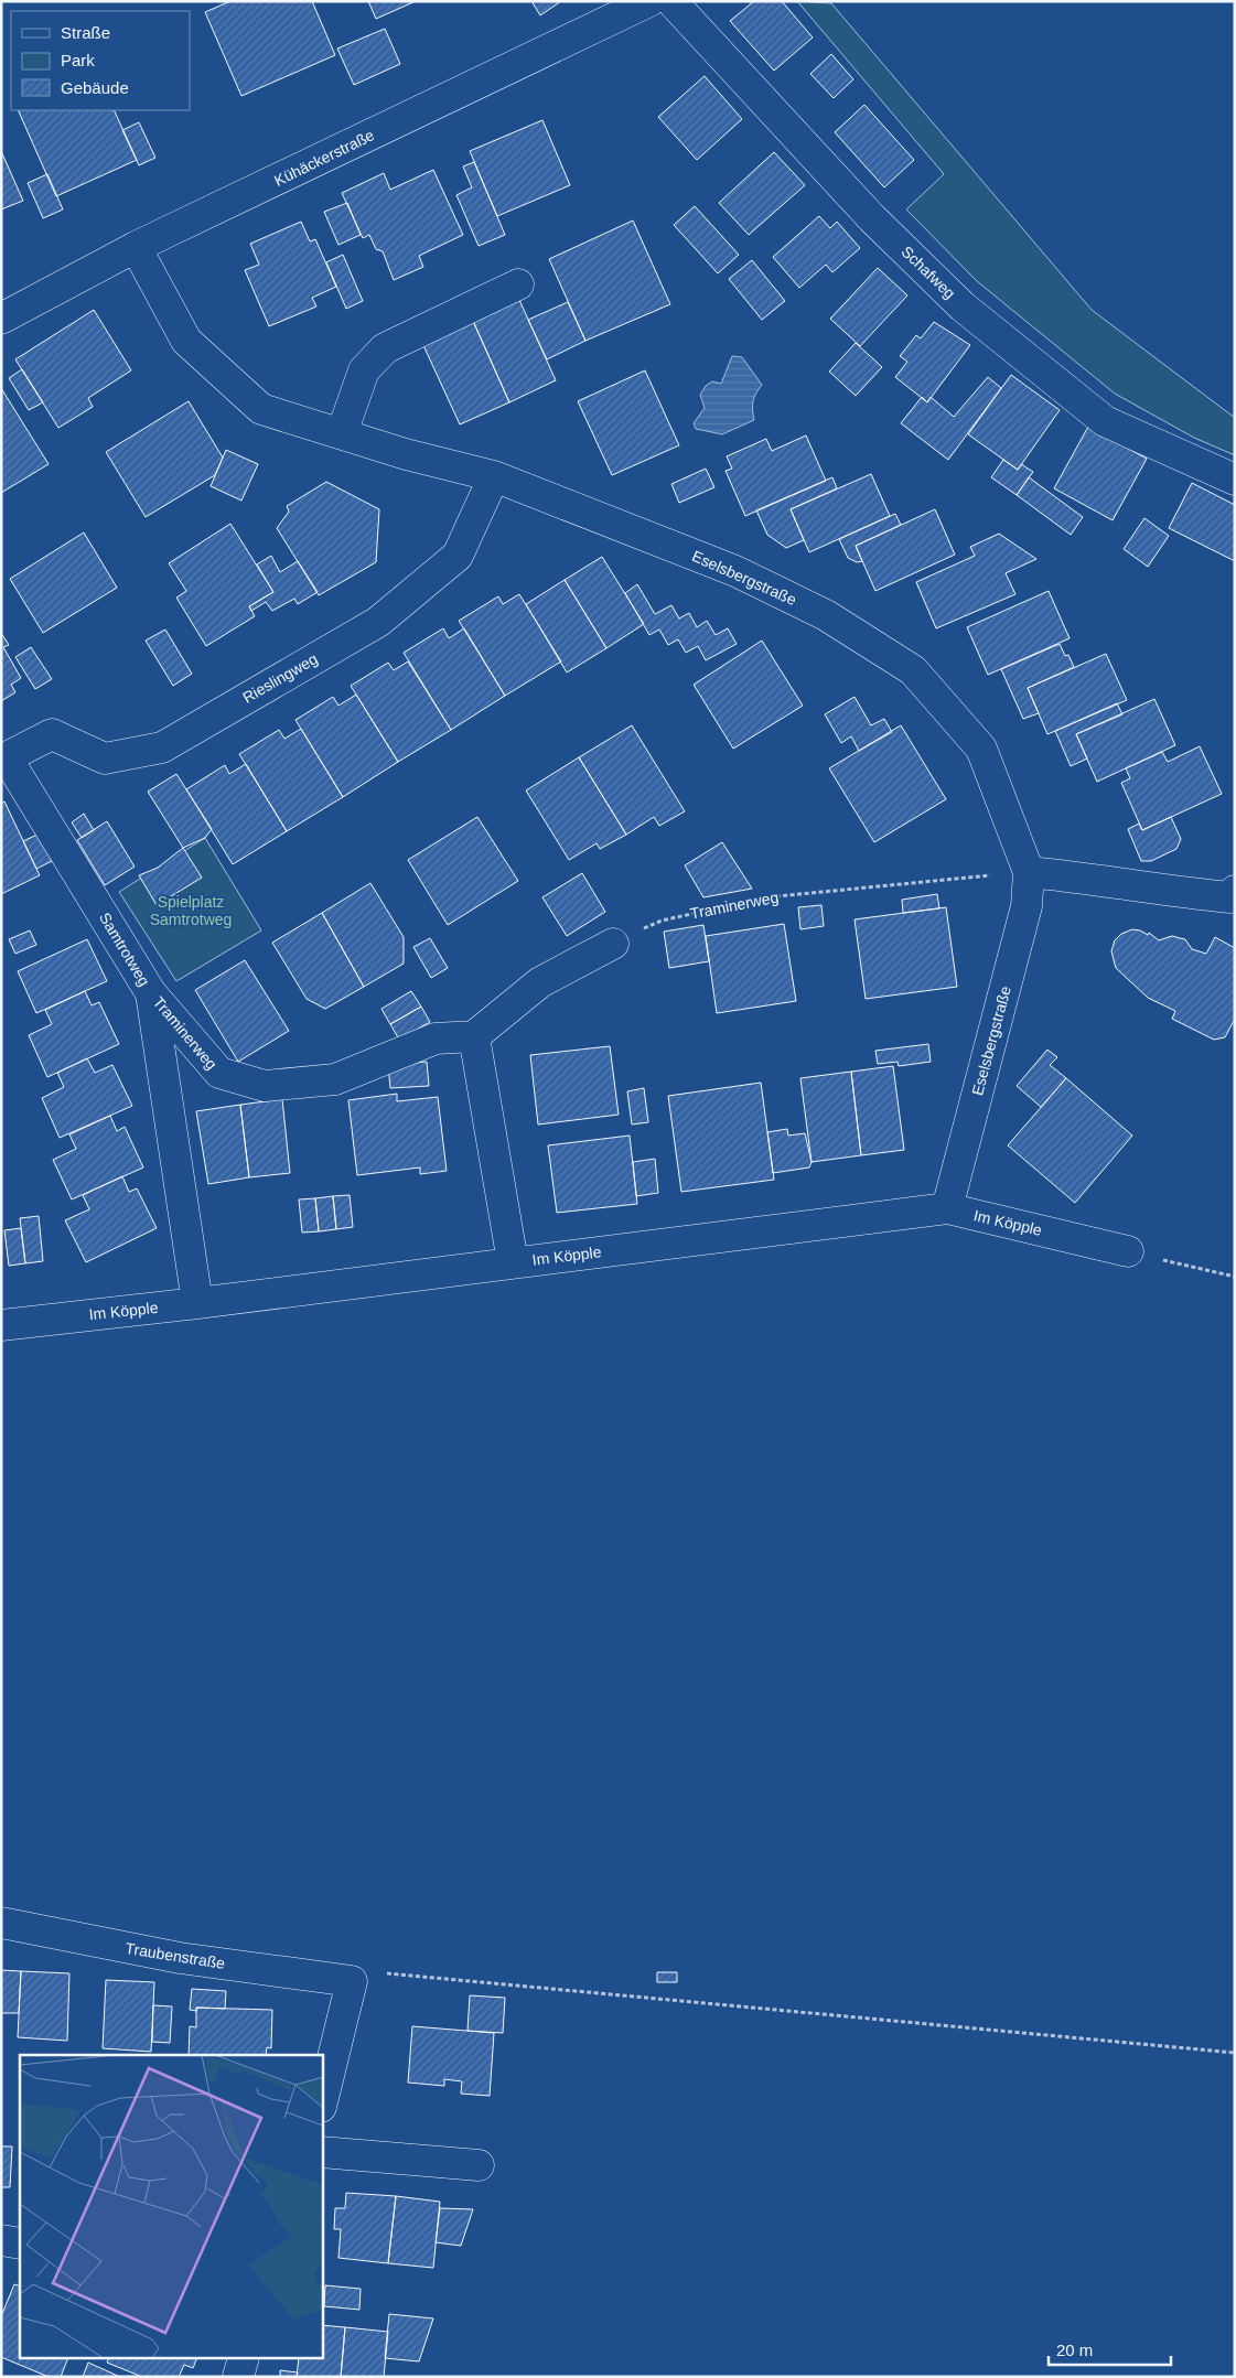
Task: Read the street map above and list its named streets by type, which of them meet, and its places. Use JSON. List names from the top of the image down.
{
  "streets": {
    "street": [
      "Kühäckerstraße",
      "Schafweg",
      "Eselsbergstraße",
      "Rieslingweg",
      "Traminerweg",
      "Samtrotweg",
      "Im Köpple",
      "Traubenstraße"
    ]
  },
  "crossings": [
    ["Kühäckerstraße", "Eselsbergstraße"],
    ["Eselsbergstraße", "Rieslingweg"],
    ["Eselsbergstraße", "Traminerweg"],
    ["Eselsbergstraße", "Im Köpple"],
    ["Rieslingweg", "Samtrotweg"],
    ["Traminerweg", "Samtrotweg"],
    ["Samtrotweg", "Im Köpple"]
  ],
  "parks": ["Spielplatz Samtrotweg"],
  "legend": ["Straße", "Park", "Gebäude"],
  "scale_bar": "20 m"
}
